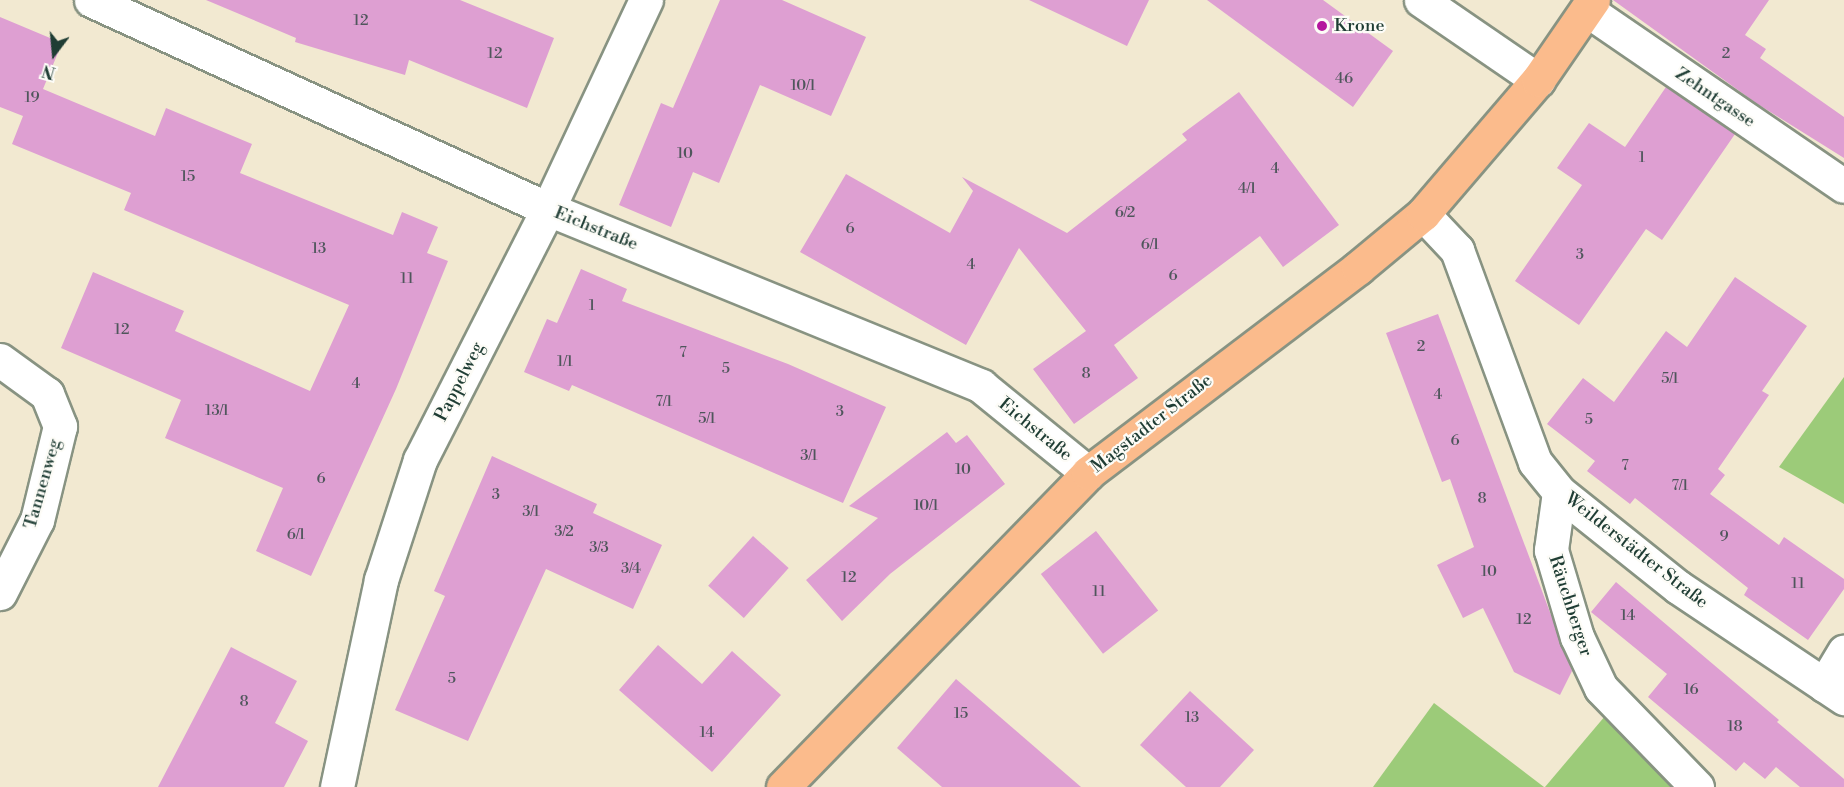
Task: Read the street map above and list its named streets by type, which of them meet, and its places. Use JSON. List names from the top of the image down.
{
  "streets": {
    "main road": ["Magstadter Straße"],
    "street": [
      "Zehntgasse",
      "Eichstraße",
      "Pappelweg",
      "Tannenweg",
      "Weilderstädter Straße",
      "Räuchberger"
    ]
  },
  "crossings": [
    ["Zehntgasse", "Magstadter Straße"],
    ["Eichstraße", "Pappelweg"],
    ["Eichstraße", "Magstadter Straße"],
    ["Magstadter Straße", "Weilderstädter Straße"],
    ["Weilderstädter Straße", "Räuchberger"]
  ],
  "places": ["Krone"],
  "house_numbers": [
    "12",
    "12",
    "2",
    "46",
    "10/1",
    "19",
    "10",
    "1",
    "4",
    "15",
    "4/1",
    "6/2",
    "6",
    "6/1",
    "13",
    "3",
    "4",
    "6",
    "11",
    "1",
    "12",
    "2",
    "7",
    "1/1",
    "5",
    "8",
    "5/1",
    "4",
    "4",
    "7/1",
    "13/1",
    "3",
    "5/1",
    "5",
    "6",
    "3/1",
    "7",
    "10",
    "6",
    "7/1",
    "3",
    "8",
    "10/1",
    "3/1",
    "3/2",
    "6/1",
    "9",
    "3/3",
    "3/4",
    "10",
    "12",
    "11",
    "11",
    "14",
    "12",
    "5",
    "16",
    "8",
    "15",
    "13",
    "18",
    "14"
  ],
  "north": "bottom"
}
